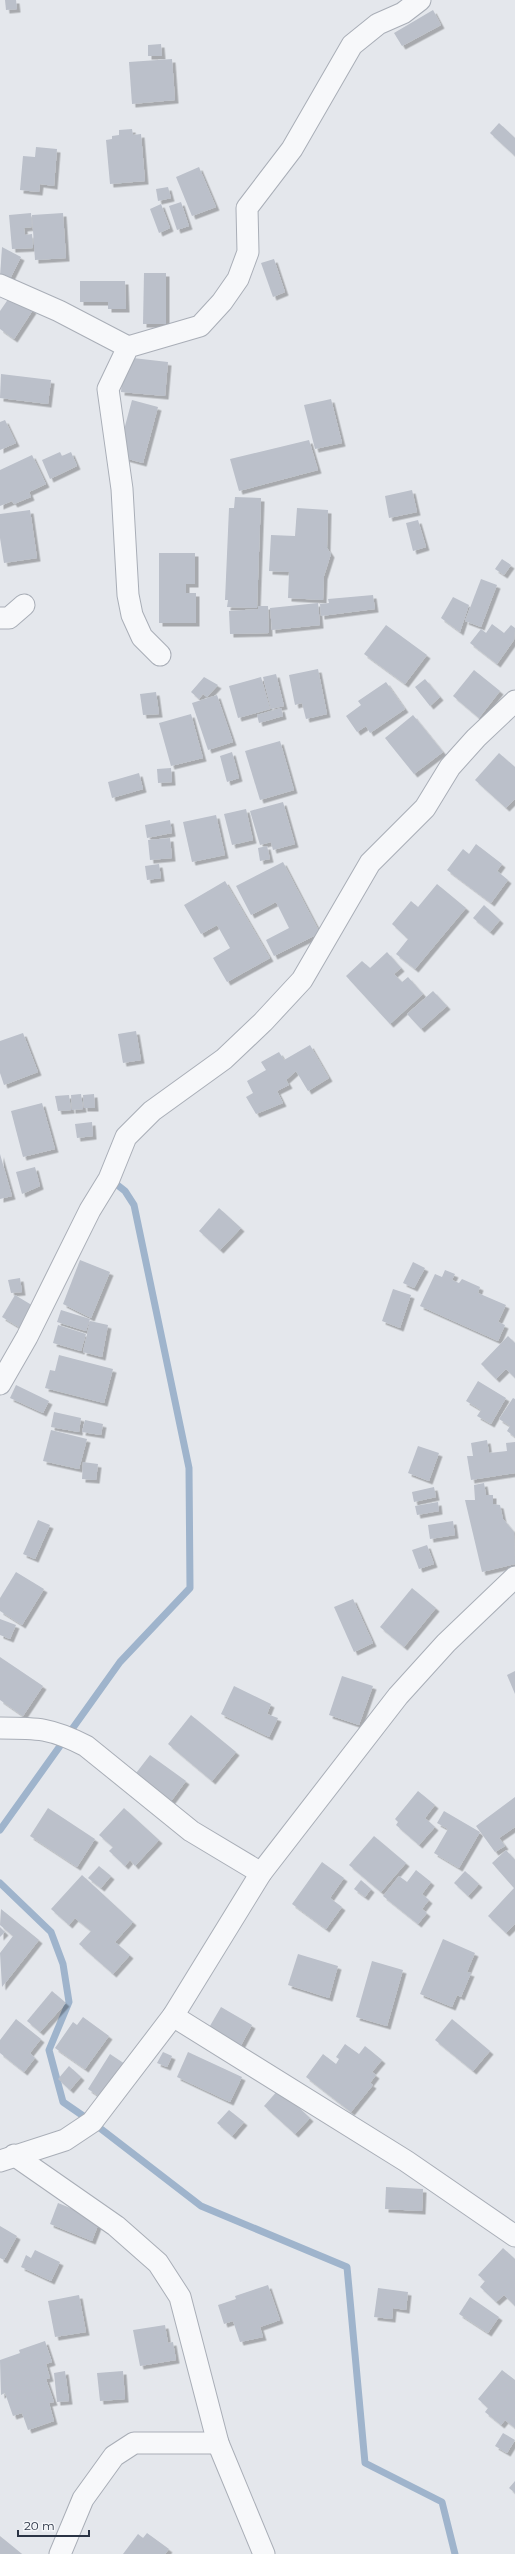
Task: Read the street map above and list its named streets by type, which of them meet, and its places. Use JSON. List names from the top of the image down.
{
  "scale_bar": "20 m"
}
